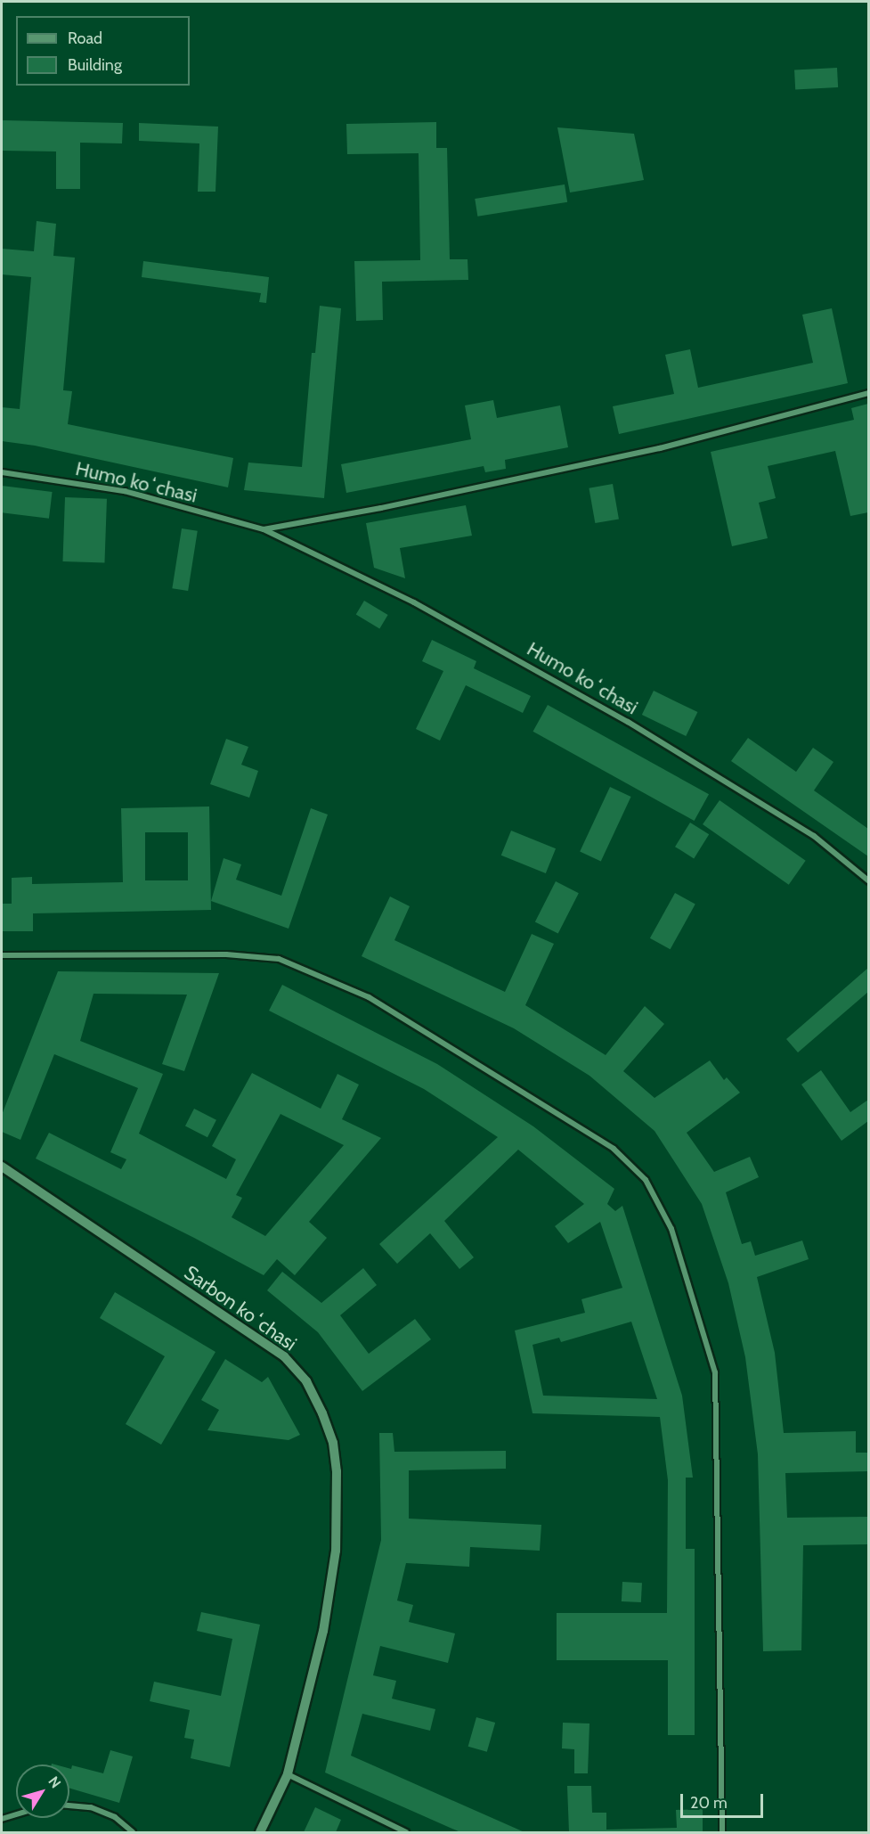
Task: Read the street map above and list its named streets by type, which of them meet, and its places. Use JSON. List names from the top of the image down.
{
  "streets": {
    "street": ["Humo koʻchasi", "Sarbon koʻchasi"]
  },
  "legend": ["Road", "Building"],
  "scale_bar": "20 m",
  "north": "top right"
}
